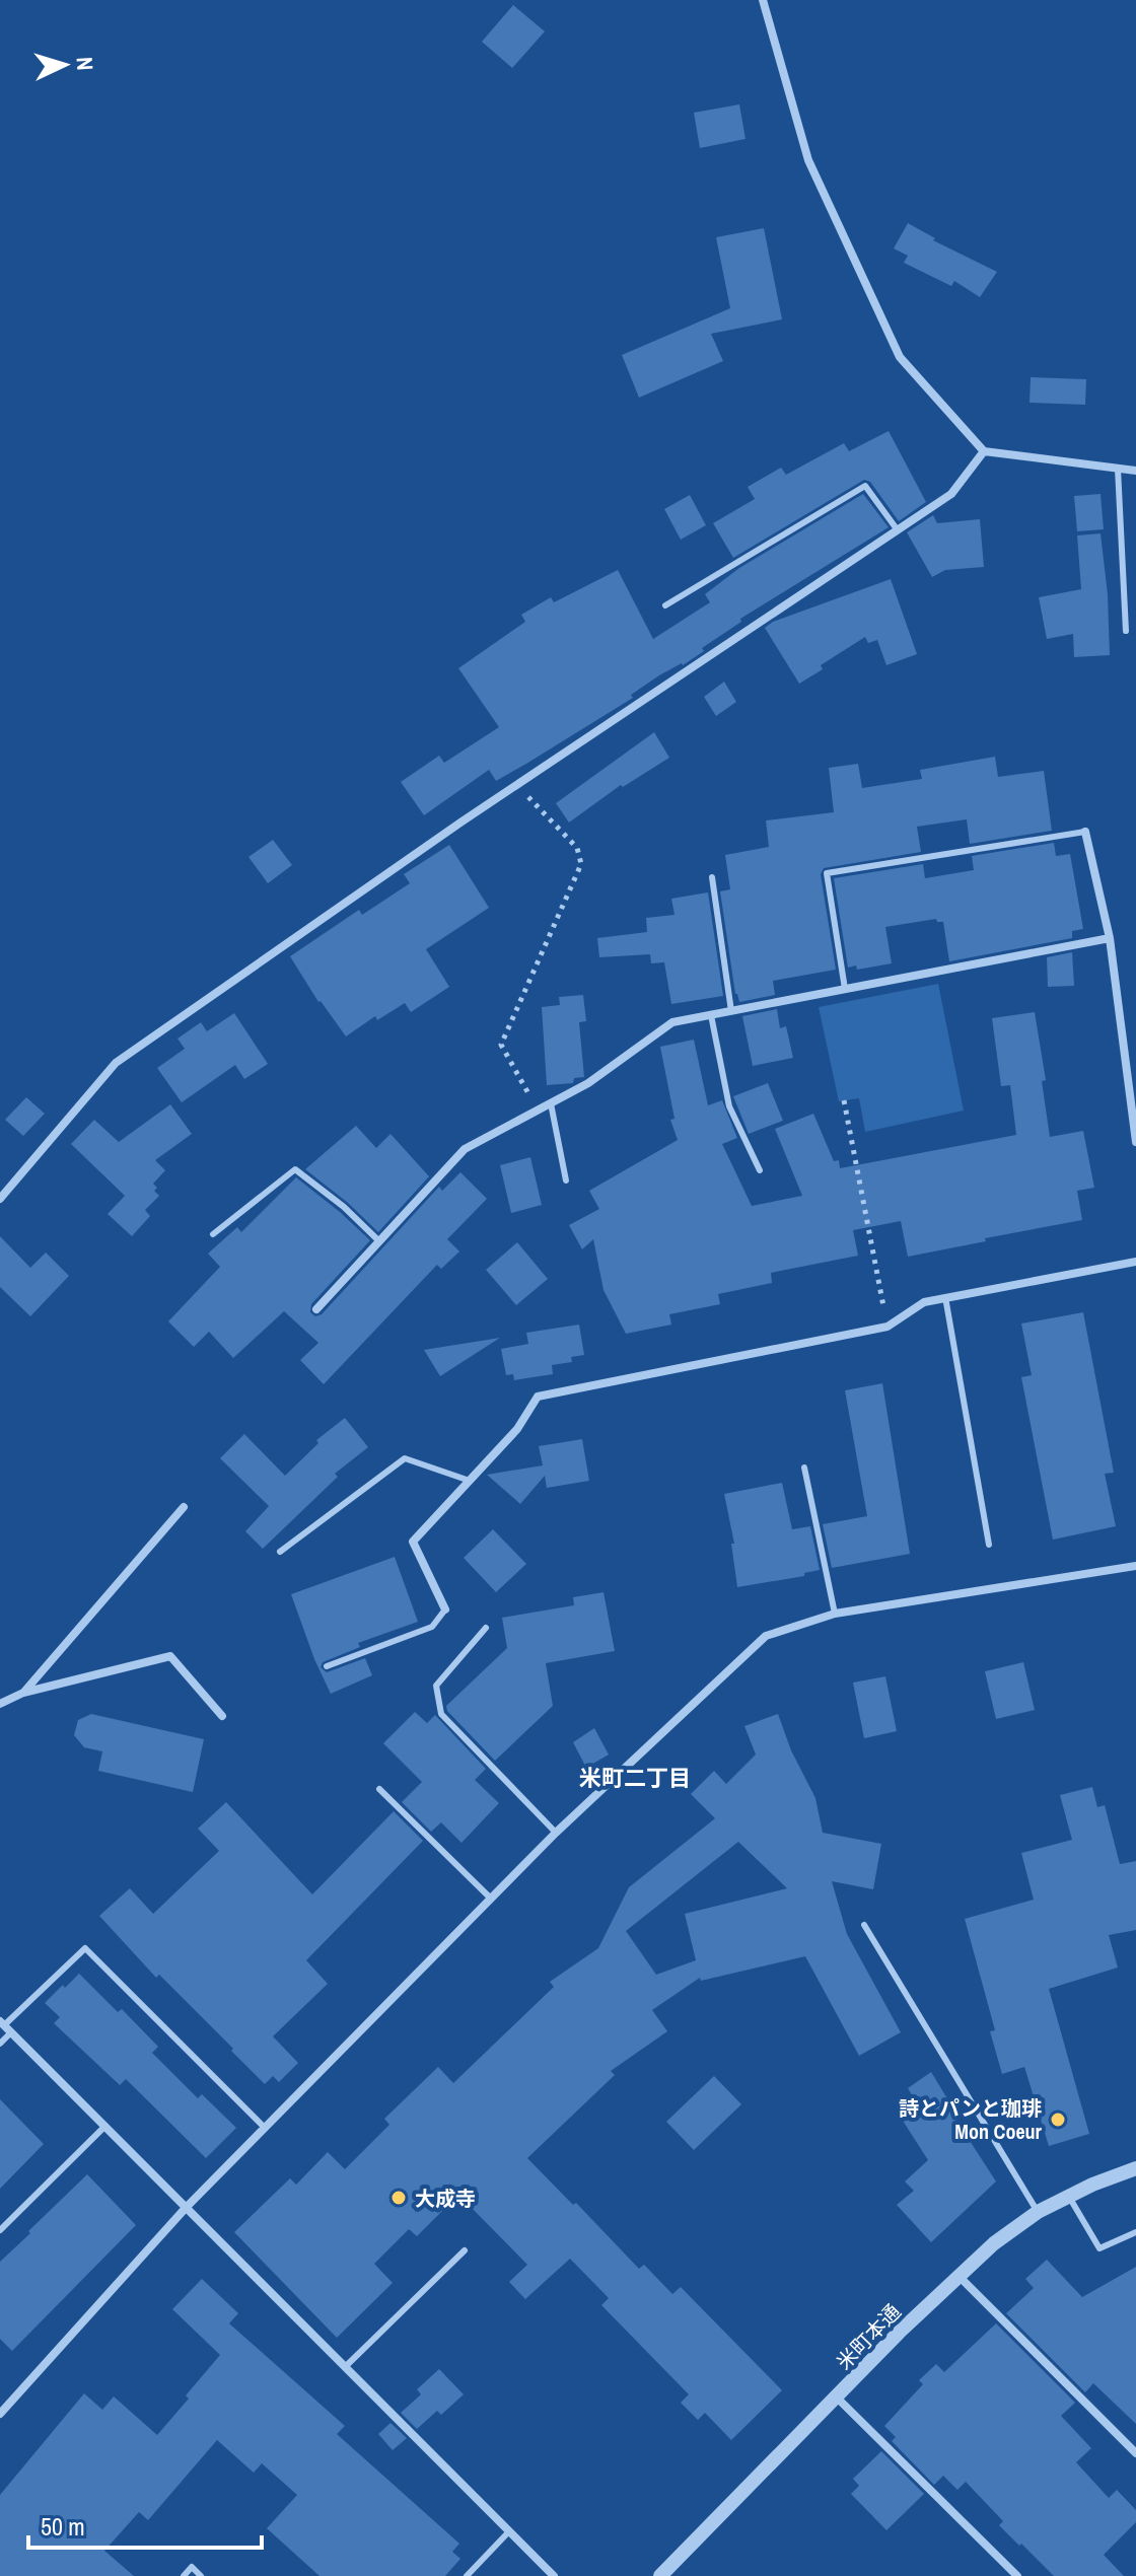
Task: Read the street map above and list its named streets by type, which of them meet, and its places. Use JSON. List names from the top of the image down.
{
  "streets": {
    "street": ["米町本通"]
  },
  "districts": ["米町二丁目"],
  "places": ["詩とパンと珈琲 Mon Coeur", "大成寺"],
  "scale_bar": "50 m",
  "north": "right"
}
